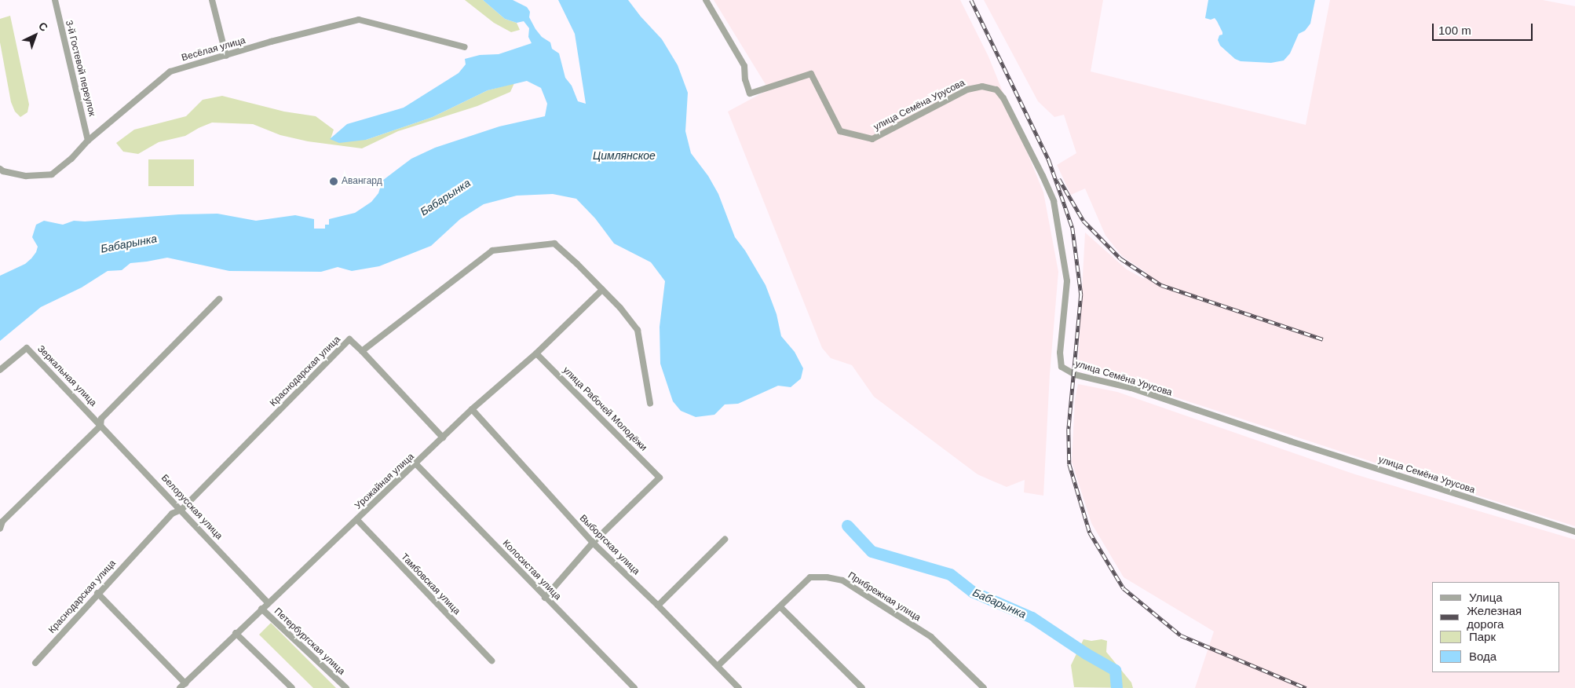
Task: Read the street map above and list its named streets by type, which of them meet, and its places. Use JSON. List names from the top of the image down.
{
  "streets": {
    "street": [
      "Весёлая улица",
      "3-й Гостевой переулок",
      "улица Семёна Урусова",
      "Краснодарская улица",
      "Зеркальная улица",
      "улица Рабочей Молодёжи",
      "Урожайная улица",
      "Белорусская улица",
      "Выборгская улица",
      "Колосистая улица",
      "Тамбовская улица",
      "Прибрежная улица",
      "Петербургская улица"
    ]
  },
  "crossings": [
    ["Весёлая улица", "3-й Гостевой переулок"],
    ["Краснодарская улица", "Белорусская улица"],
    ["Зеркальная улица", "Белорусская улица"],
    ["улица Рабочей Молодёжи", "Урожайная улица"],
    ["улица Рабочей Молодёжи", "Выборгская улица"],
    ["Урожайная улица", "Белорусская улица"],
    ["Урожайная улица", "Выборгская улица"],
    ["Урожайная улица", "Колосистая улица"],
    ["Урожайная улица", "Тамбовская улица"],
    ["Урожайная улица", "Петербургская улица"],
    ["Выборгская улица", "Прибрежная улица"]
  ],
  "water": ["Цимлянское", "Бабарынка"],
  "places": ["Авангард"],
  "legend": [
    "Улица",
    "Железная дорога",
    "Парк",
    "Вода"
  ],
  "scale_bar": "100 m",
  "north": "top right"
}
